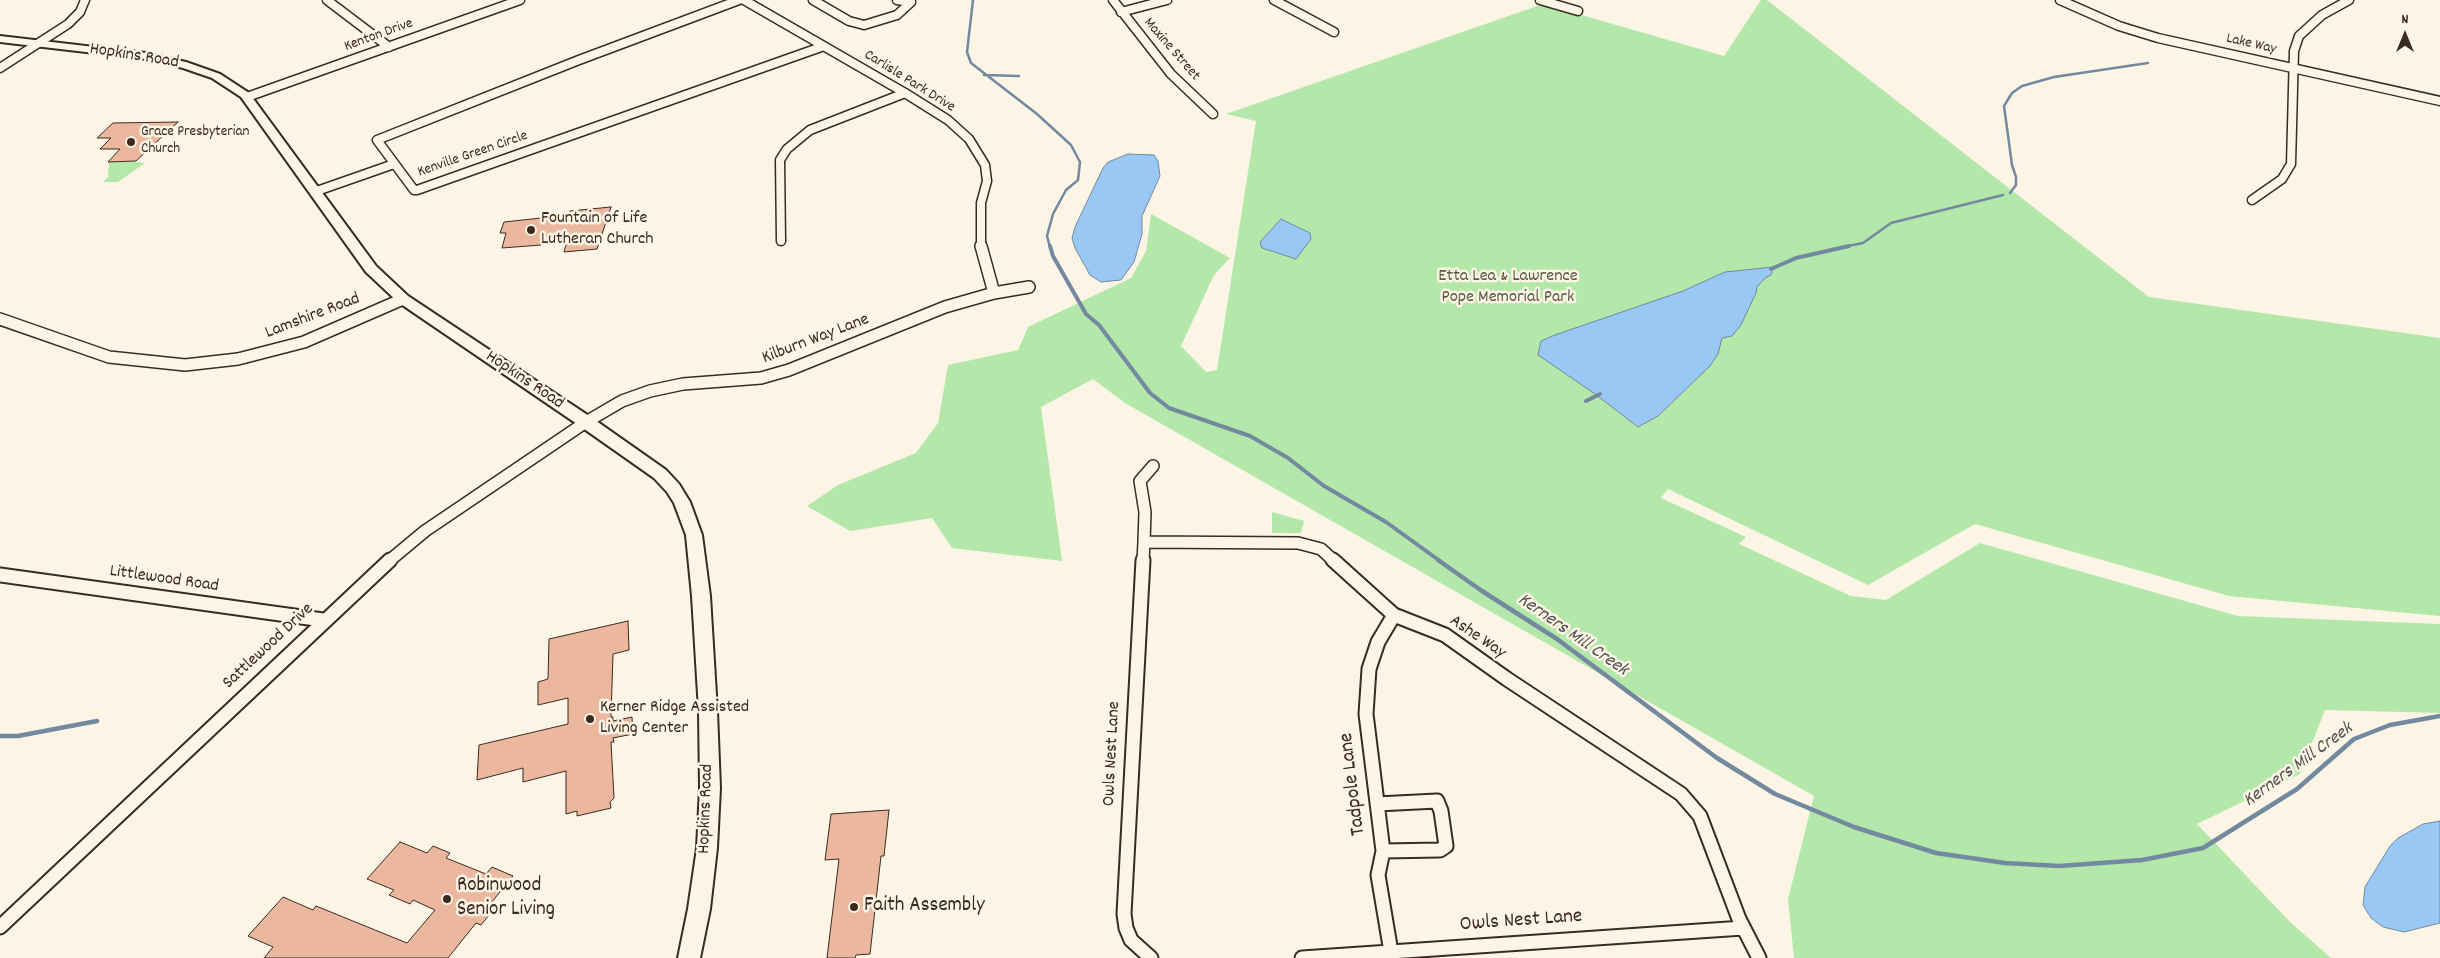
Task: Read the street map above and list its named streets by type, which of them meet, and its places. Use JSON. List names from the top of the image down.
{
  "streets": {
    "main road": ["Hopkins Road"],
    "street": [
      "Kenton Drive",
      "Lake Way",
      "Maxine Street",
      "Carlisle Park Drive",
      "Kenville Green Circle",
      "Lamshire Road",
      "Kilburn Way Lane",
      "Littlewood Road",
      "Ashe Way",
      "Sattlewood Drive",
      "Owls Nest Lane",
      "Tadpole Lane"
    ]
  },
  "crossings": [
    ["Kenton Drive", "Hopkins Road"],
    ["Hopkins Road", "Lamshire Road"],
    ["Hopkins Road", "Kilburn Way Lane"],
    ["Hopkins Road", "Sattlewood Drive"],
    ["Carlisle Park Drive", "Kenville Green Circle"],
    ["Carlisle Park Drive", "Kilburn Way Lane"],
    ["Kilburn Way Lane", "Sattlewood Drive"],
    ["Littlewood Road", "Sattlewood Drive"],
    ["Ashe Way", "Owls Nest Lane"],
    ["Ashe Way", "Tadpole Lane"],
    ["Owls Nest Lane", "Tadpole Lane"]
  ],
  "water": ["Kerners Mill Creek"],
  "parks": ["Etta Lea & Lawrence Pope Memorial Park"],
  "places": [
    "Grace Presbyterian Church",
    "Fountain of Life Lutheran Church",
    "Kerner Ridge Assisted Living Center",
    "Robinwood Senior Living",
    "Faith Assembly"
  ],
  "north": "top"
}
